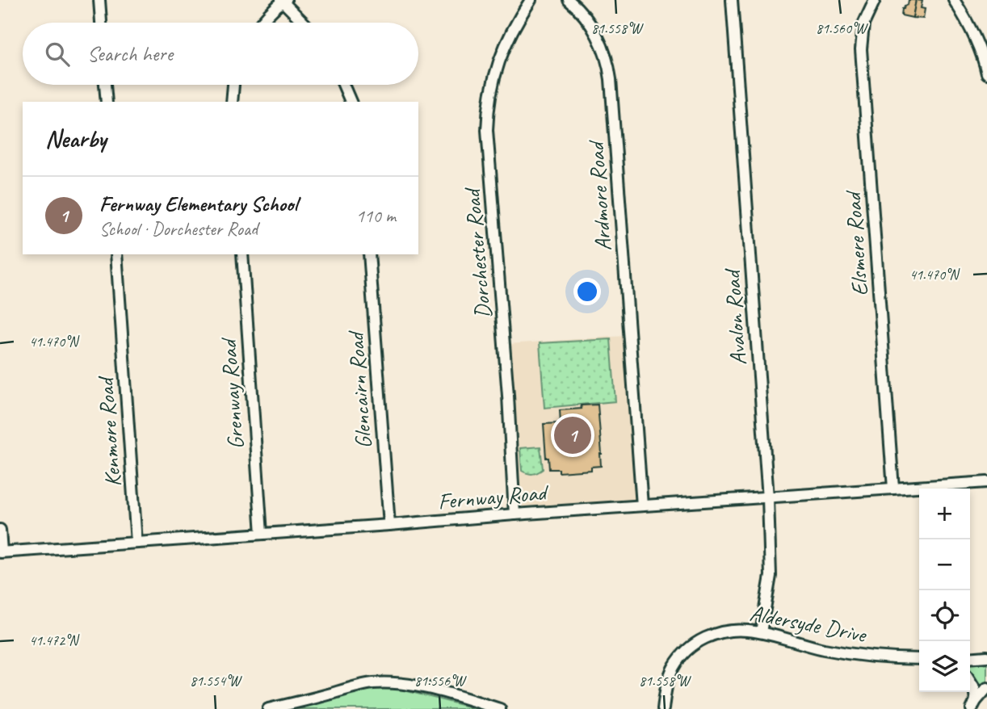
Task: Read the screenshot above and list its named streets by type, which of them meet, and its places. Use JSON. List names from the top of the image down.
{
  "streets": {
    "street": [
      "Ardmore Road",
      "Elsmere Road",
      "Dorchester Road",
      "Avalon Road",
      "Glencairn Road",
      "Grenway Road",
      "Kenmore Road",
      "Fernway Road",
      "Aldersyde Drive"
    ]
  },
  "crossings": [
    ["Ardmore Road", "Fernway Road"],
    ["Elsmere Road", "Fernway Road"],
    ["Dorchester Road", "Fernway Road"],
    ["Avalon Road", "Fernway Road"],
    ["Avalon Road", "Aldersyde Drive"],
    ["Glencairn Road", "Fernway Road"],
    ["Grenway Road", "Fernway Road"],
    ["Kenmore Road", "Fernway Road"]
  ],
  "page": {
    "search": "Search here",
    "heading": "Nearby",
    "list": [
      {
        "mark": "1",
        "name": "Fernway Elementary School",
        "note": "School · Dorchester Road",
        "value": "110 m"
      }
    ],
    "pins": "1",
    "map_buttons": ["+", "−"]
  },
  "coordinates": [
    "81.558°W",
    "81.560°W",
    "41.470°N",
    "41.472°N",
    "81.554°W",
    "81.556°W"
  ]
}
